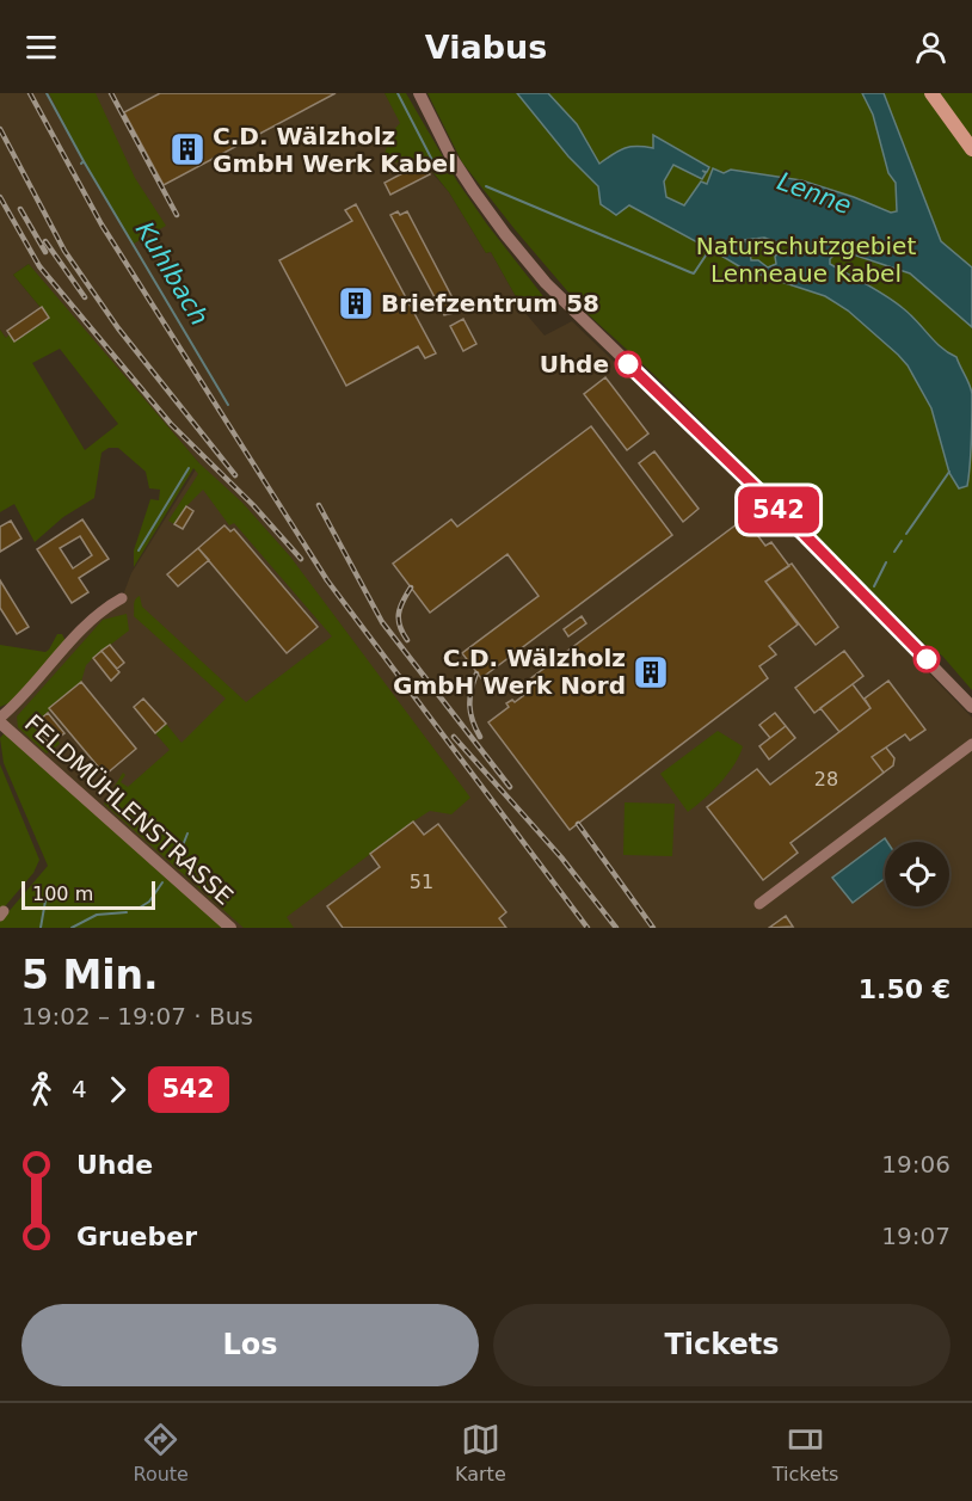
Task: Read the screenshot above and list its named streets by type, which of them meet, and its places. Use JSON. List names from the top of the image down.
{
  "streets": {
    "street": ["FELDMÜHLENSTRASSE"]
  },
  "water": ["Lenne", "Kuhlbach"],
  "parks": ["Naturschutzgebiet Lenneaue Kabel"],
  "places": {
    "building": ["C.D. Wälzholz GmbH Werk Kabel", "Briefzentrum 58", "C.D. Wälzholz GmbH Werk Nord"],
    "other": ["Uhde"]
  },
  "lines": ["bus line 542"],
  "house_numbers": ["28", "51"],
  "scale_bar": "100 m",
  "page": {
    "header": "Viabus",
    "on_map": "542",
    "scale": "100 m",
    "heading": ["5 Min.", "19:02 – 19:07 · Bus", "1.50 €"],
    "legs": ["4", "542"],
    "list": [
      {
        "name": "Uhde",
        "value": "19:06"
      },
      {
        "name": "Grueber",
        "value": "19:07"
      }
    ],
    "buttons": ["Los", "Tickets"],
    "tabs": ["Route", "Karte", "Tickets"]
  }
}
